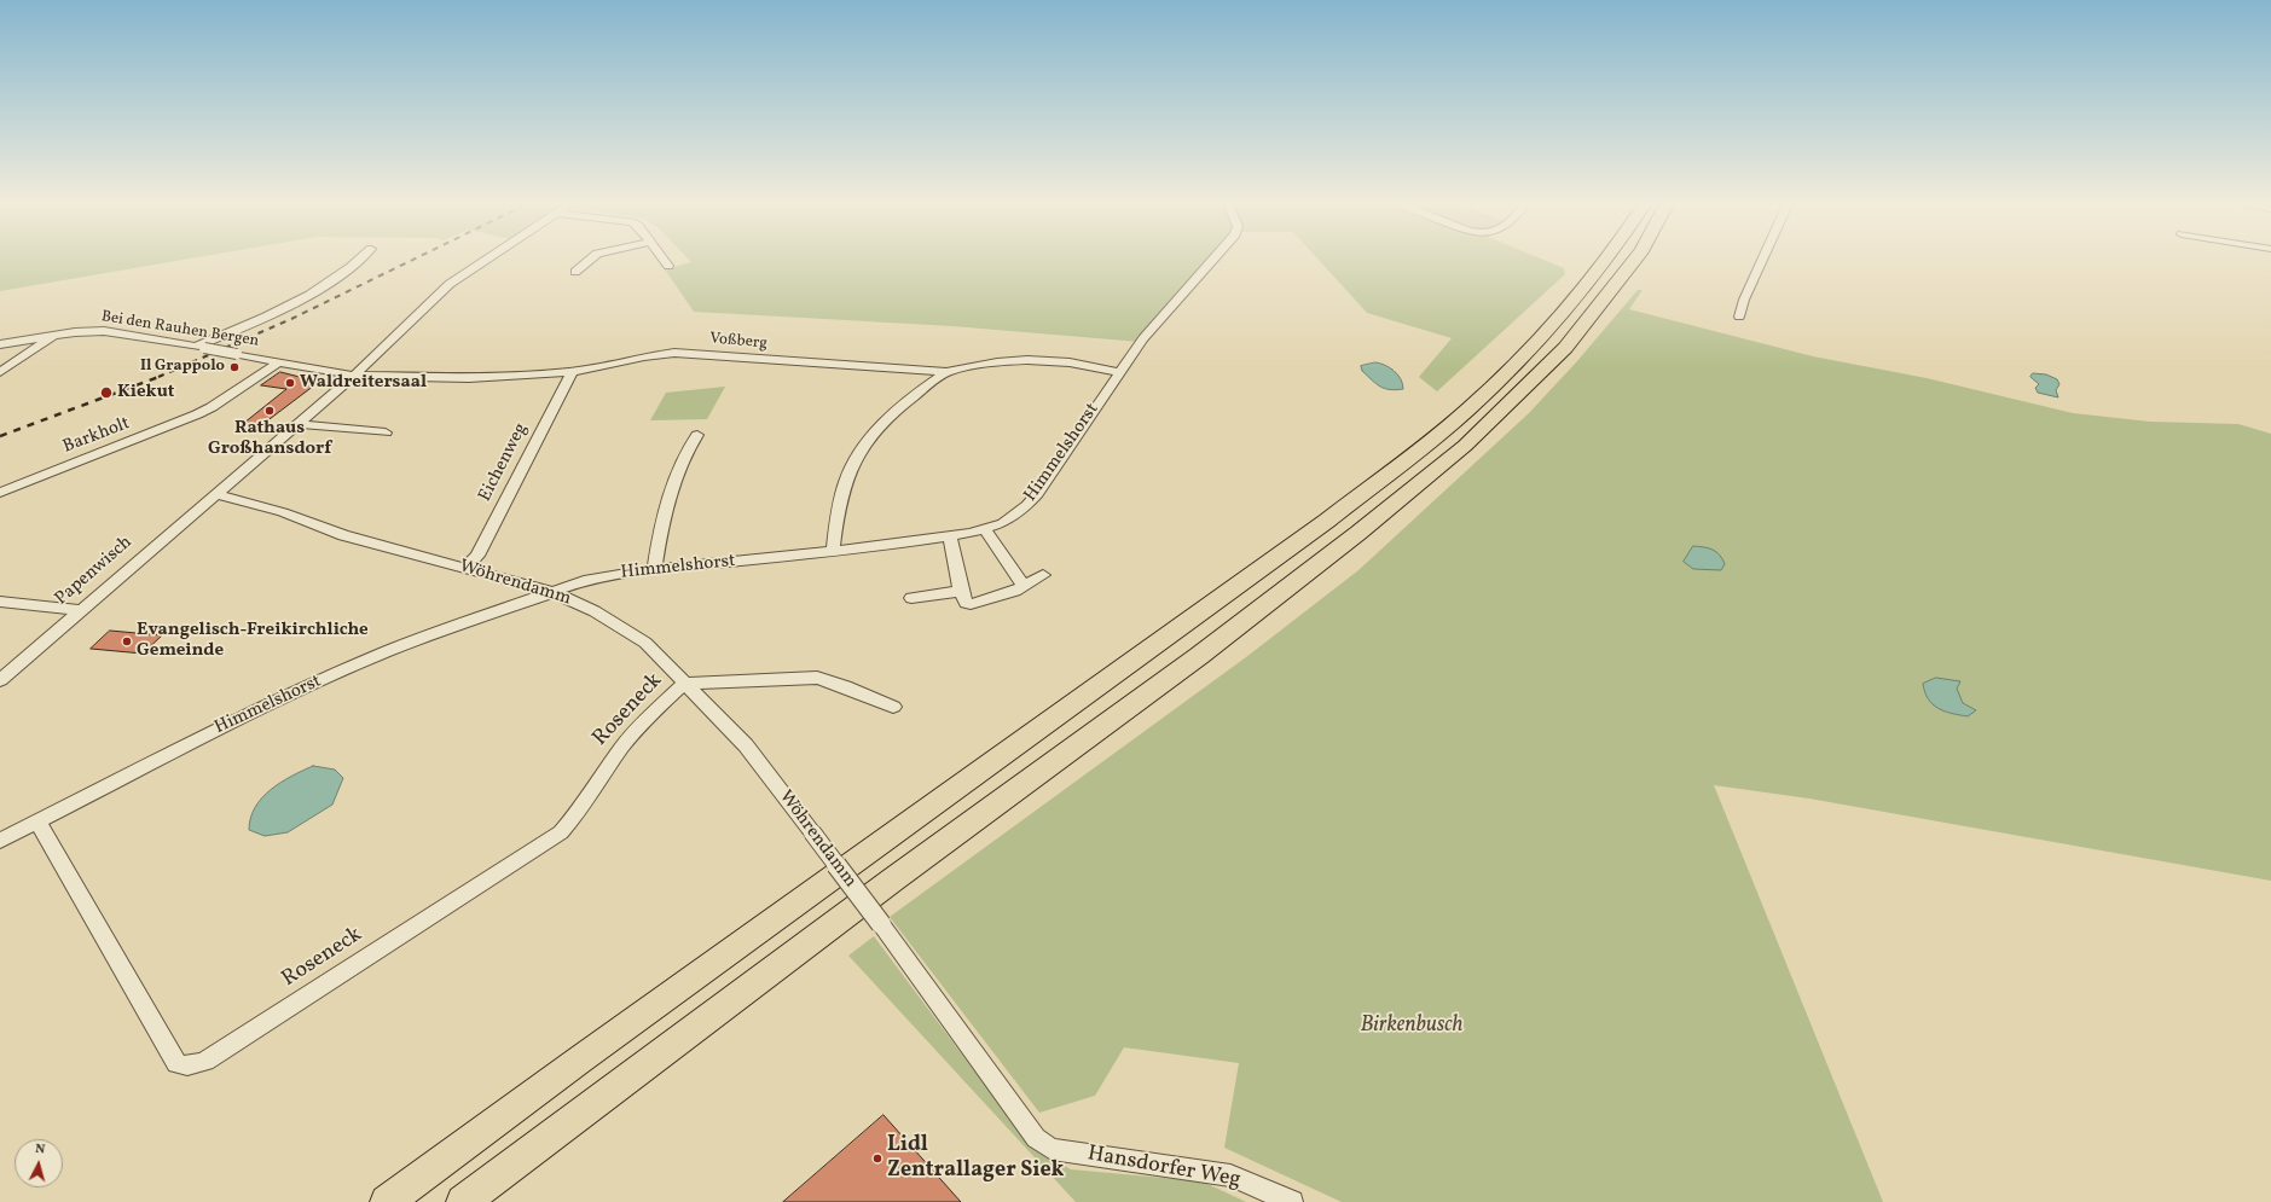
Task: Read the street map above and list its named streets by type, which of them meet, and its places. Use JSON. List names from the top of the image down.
{
  "streets": {
    "street": [
      "Bei den Rauhen Bergen",
      "Voßberg",
      "Barkholt",
      "Himmelshorst",
      "Eichenweg",
      "Papenwisch",
      "Wöhrendamm",
      "Roseneck",
      "Hansdorfer Weg"
    ]
  },
  "crossings": [
    ["Bei den Rauhen Bergen", "Voßberg"],
    ["Bei den Rauhen Bergen", "Barkholt"],
    ["Voßberg", "Himmelshorst"],
    ["Voßberg", "Eichenweg"],
    ["Himmelshorst", "Wöhrendamm"],
    ["Himmelshorst", "Roseneck"],
    ["Eichenweg", "Wöhrendamm"],
    ["Papenwisch", "Wöhrendamm"],
    ["Wöhrendamm", "Roseneck"],
    ["Wöhrendamm", "Hansdorfer Weg"]
  ],
  "parks": ["Birkenbusch"],
  "places": [
    "Il Grappolo",
    "Waldreitersaal",
    "Kiekut",
    "Rathaus Großhansdorf",
    "Evangelisch-Freikirchliche Gemeinde",
    "Lidl Zentrallager Siek"
  ],
  "north": "top"
}
